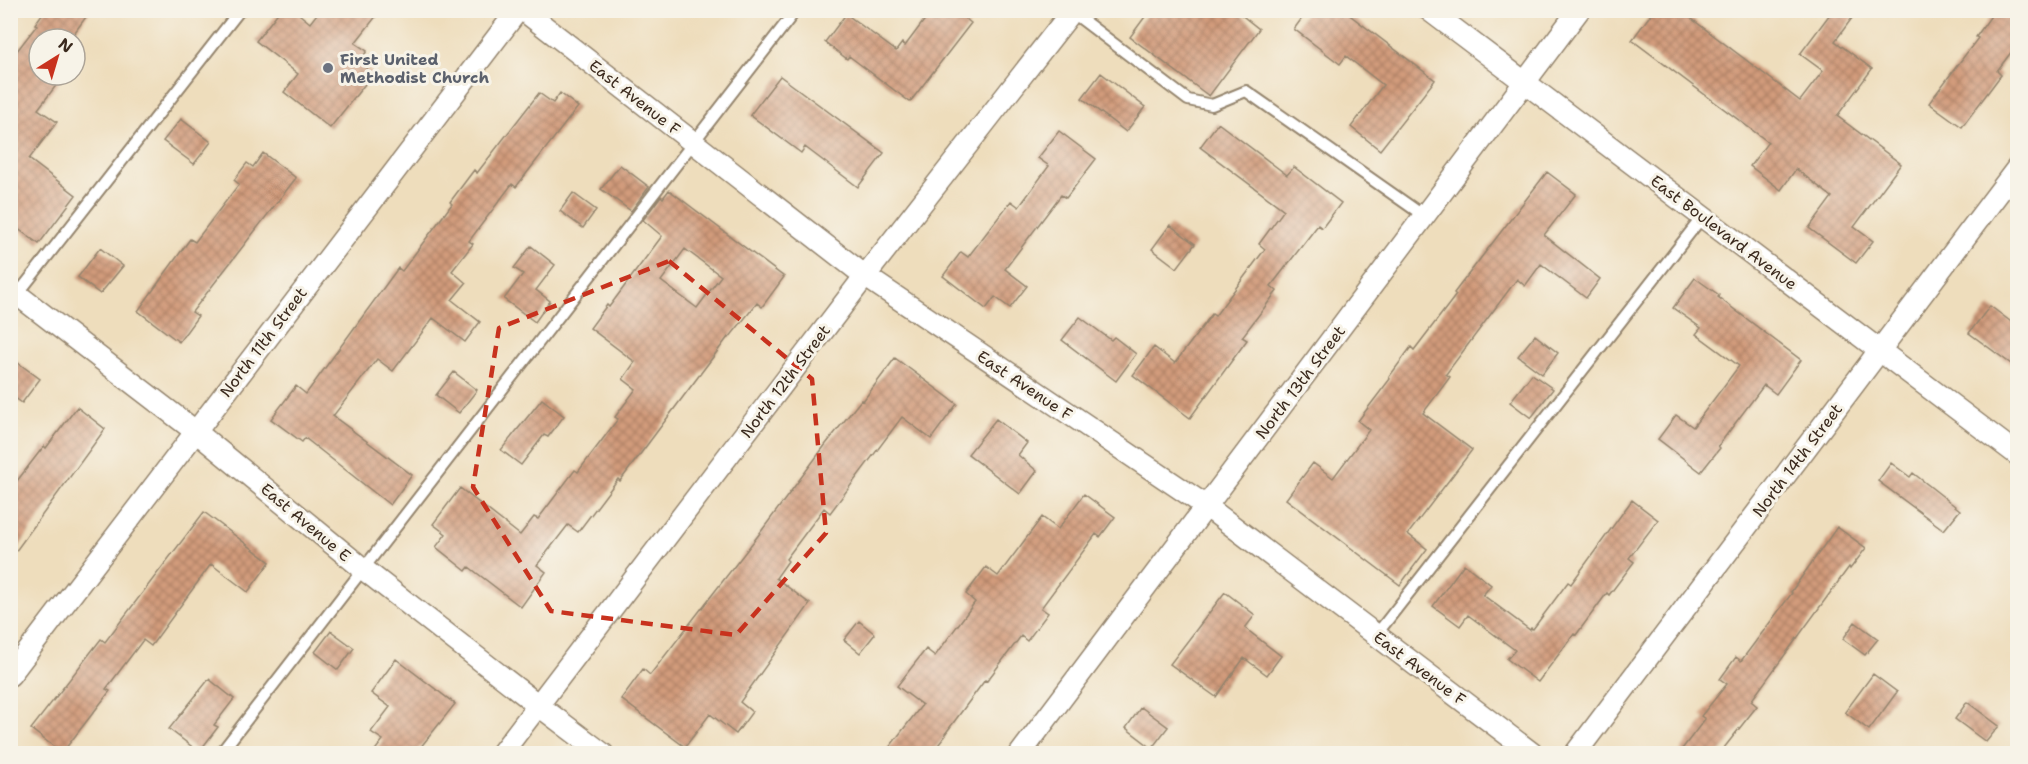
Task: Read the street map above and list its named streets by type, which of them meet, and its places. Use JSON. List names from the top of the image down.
{
  "streets": {
    "street": [
      "East Avenue F",
      "East Boulevard Avenue",
      "North 11th Street",
      "North 12th Street",
      "North 13th Street",
      "North 14th Street",
      "East Avenue E"
    ]
  },
  "crossings": [
    ["East Avenue F", "North 12th Street"],
    ["East Avenue F", "North 13th Street"],
    ["East Boulevard Avenue", "North 13th Street"],
    ["East Boulevard Avenue", "North 14th Street"],
    ["North 11th Street", "East Avenue E"],
    ["North 12th Street", "East Avenue E"]
  ],
  "places": ["First United Methodist Church"],
  "north": "top right"
}
